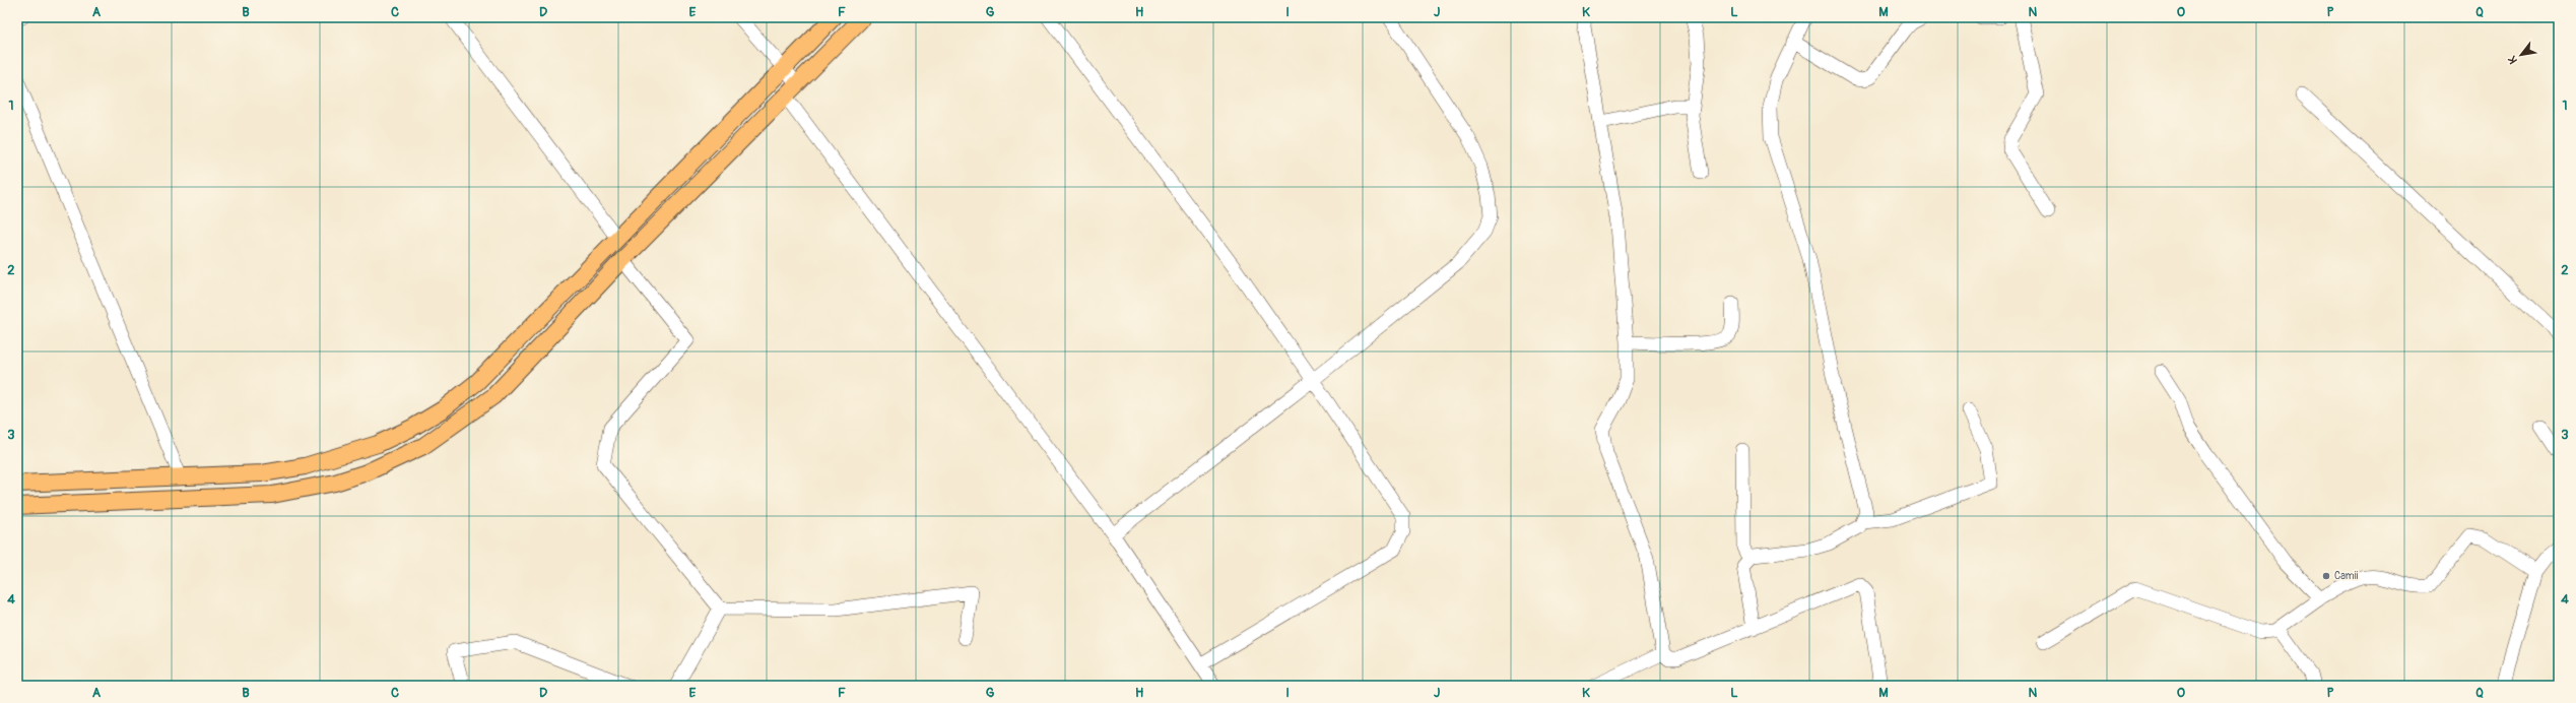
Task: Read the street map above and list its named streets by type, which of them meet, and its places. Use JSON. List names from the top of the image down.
{
  "places": ["Camii"],
  "north": "bottom left",
  "grid": {
    "columns": [
      "A",
      "B",
      "C",
      "D",
      "E",
      "F",
      "G",
      "H",
      "I",
      "J",
      "K",
      "L",
      "M",
      "N",
      "O",
      "P",
      "Q"
    ],
    "rows": [
      "1",
      "2",
      "3",
      "4"
    ]
  }
}
